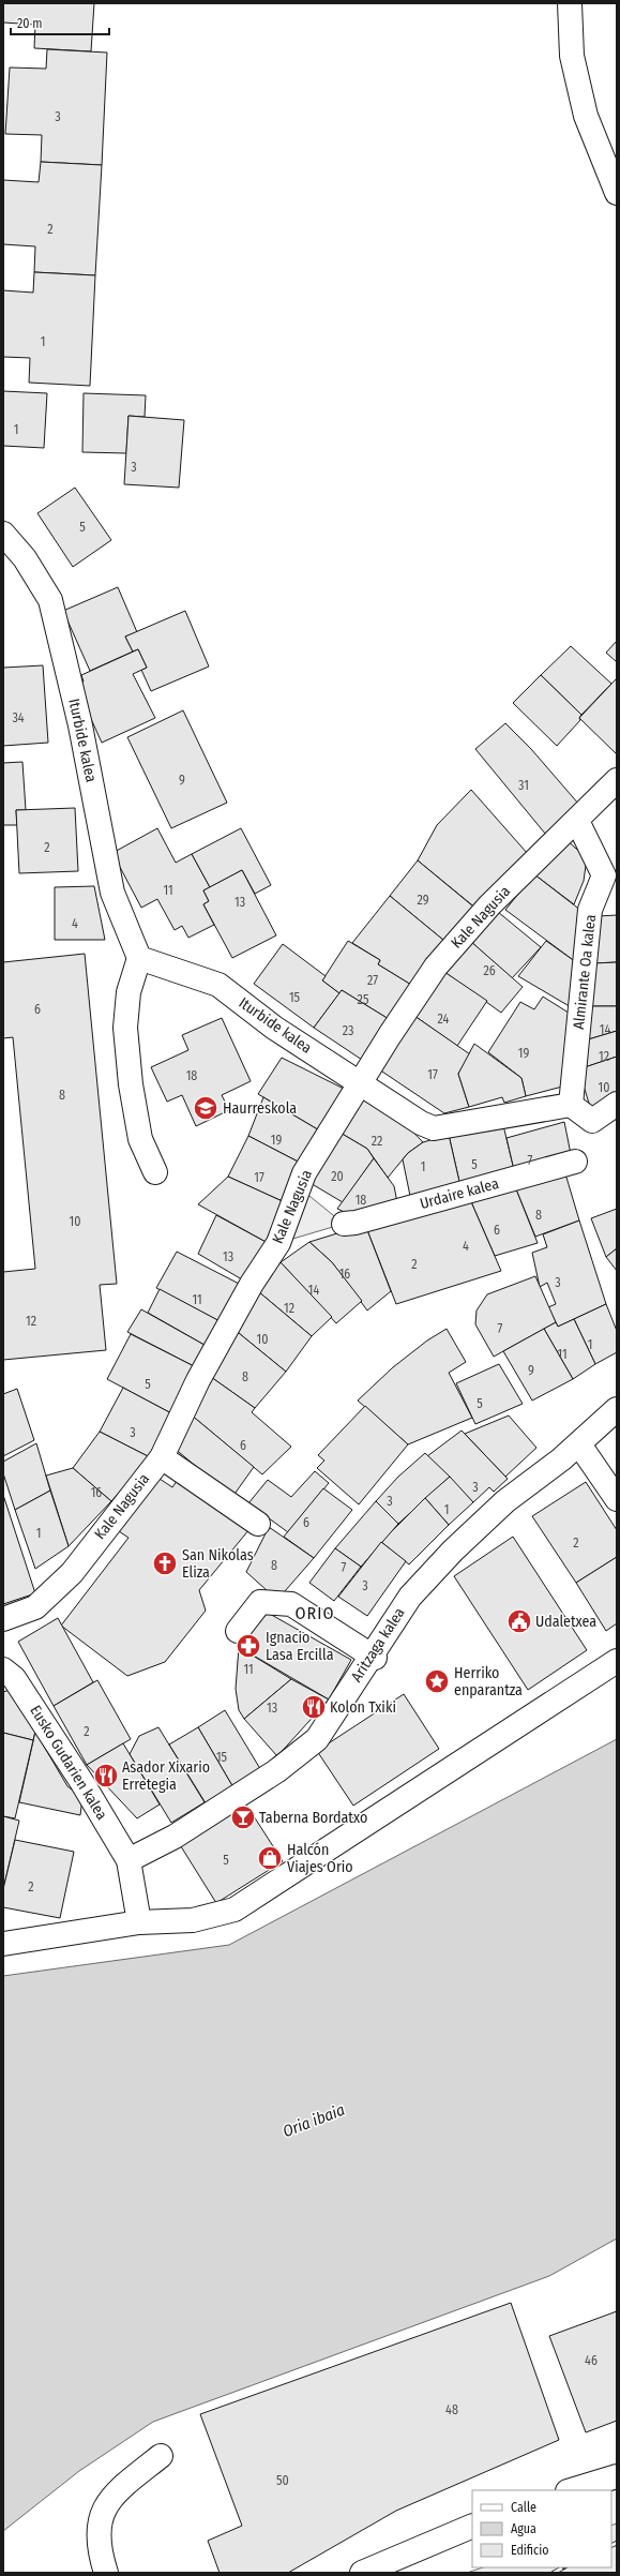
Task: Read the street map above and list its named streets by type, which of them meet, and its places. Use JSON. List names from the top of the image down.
{
  "streets": {
    "main road": [
      "Iturbide kalea",
      "Kale Nagusia",
      "Almirante Oa kalea",
      "Urdaire kalea",
      "Aritzaga kalea",
      "Eusko Gudarien kalea"
    ]
  },
  "crossings": [
    ["Iturbide kalea", "Kale Nagusia"],
    ["Iturbide kalea", "Almirante Oa kalea"],
    ["Kale Nagusia", "Almirante Oa kalea"],
    ["Aritzaga kalea", "Eusko Gudarien kalea"]
  ],
  "districts": ["ORIO"],
  "water": ["Oria ibaia"],
  "places": {
    "school or university": ["Haurreskola"],
    "church": ["San Nikolas Eliza"],
    "public building": ["Udaletxea"],
    "pharmacy": ["Ignacio Lasa Ercilla"],
    "place": ["Herriko enparantza"],
    "restaurant": ["Kolon Txiki", "Asador Xixario Erretegia"],
    "bar": ["Taberna Bordatxo"],
    "shop": ["Halcón Viajes Orio"]
  },
  "house_numbers": [
    "3",
    "2",
    "1",
    "1",
    "3",
    "5",
    "34",
    "9",
    "31",
    "2",
    "11",
    "29",
    "13",
    "4",
    "26",
    "27",
    "15",
    "25",
    "6",
    "24",
    "14",
    "23",
    "19",
    "12",
    "17",
    "18",
    "10",
    "8",
    "19",
    "22",
    "7",
    "5",
    "1",
    "20",
    "17",
    "18",
    "8",
    "10",
    "6",
    "4",
    "13",
    "2",
    "16",
    "3",
    "14",
    "11",
    "12",
    "12",
    "7",
    "10",
    "1",
    "11",
    "9",
    "8",
    "5",
    "5",
    "3",
    "6",
    "3",
    "16",
    "3",
    "1",
    "6",
    "1",
    "2",
    "8",
    "7",
    "3",
    "11",
    "13",
    "2",
    "15",
    "5",
    "2",
    "46",
    "48",
    "50"
  ],
  "legend": ["Calle", "Agua", "Edificio"],
  "scale_bar": "20 m"
}
